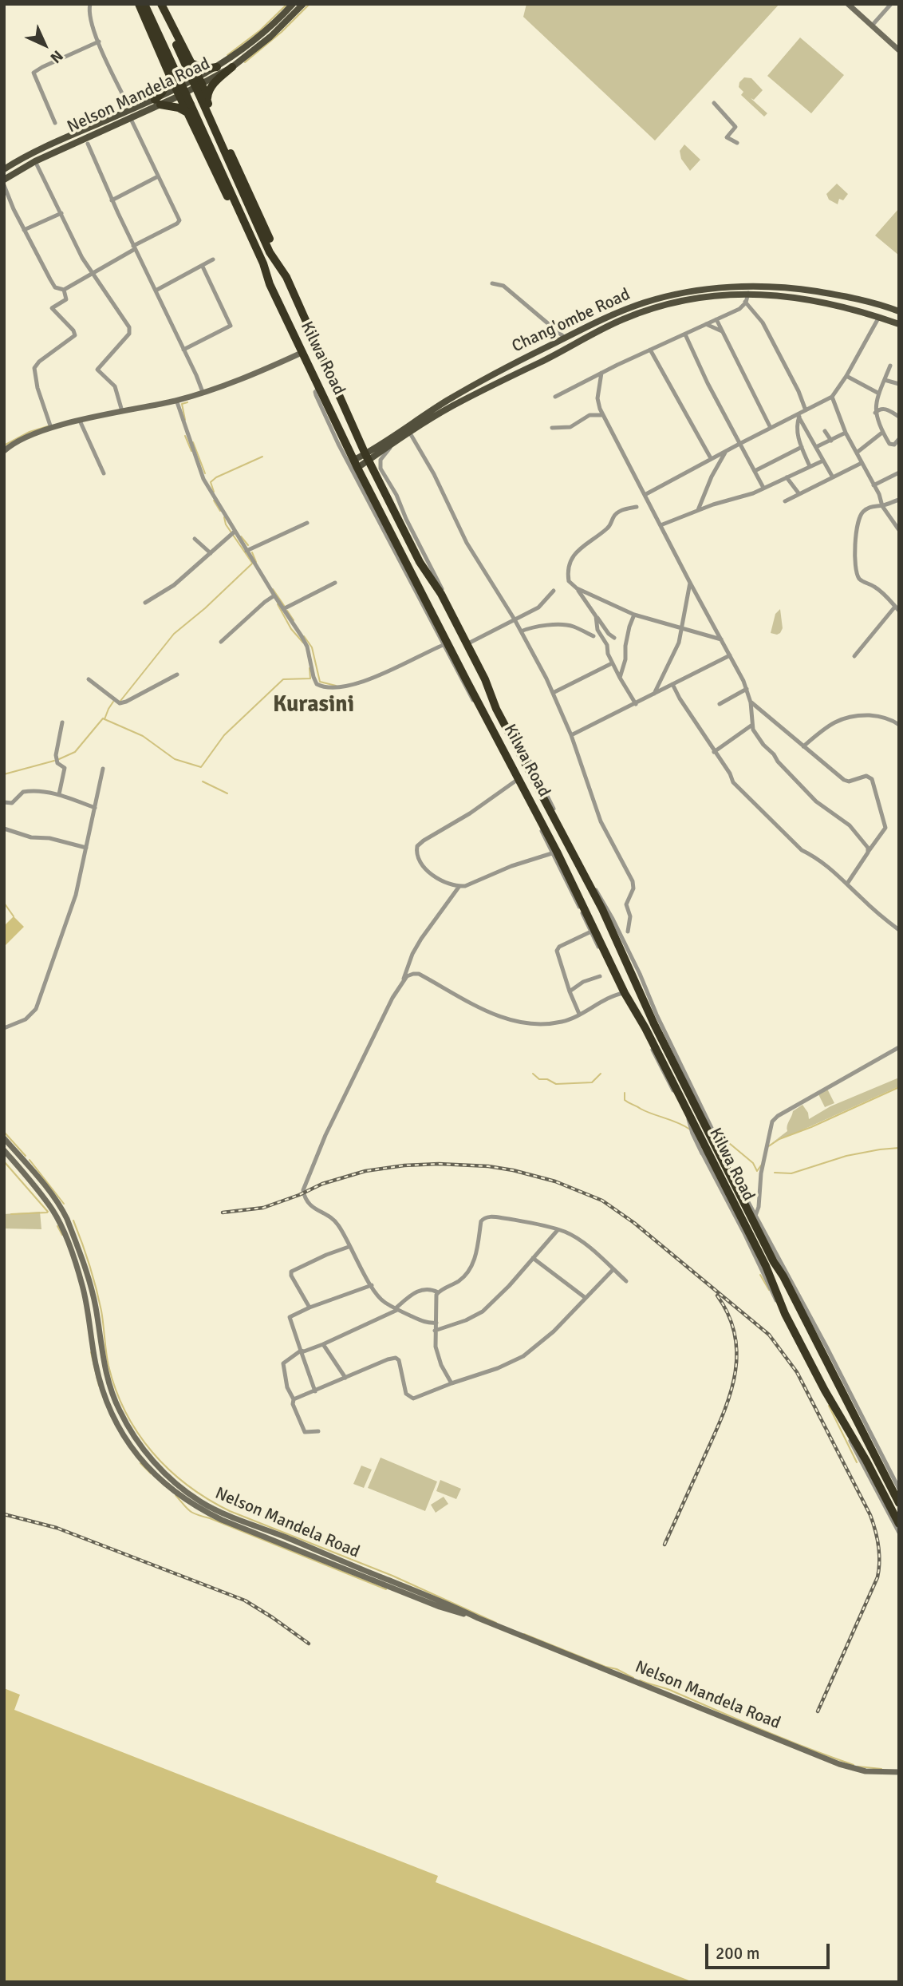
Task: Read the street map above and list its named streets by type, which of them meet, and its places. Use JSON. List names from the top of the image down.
{
  "streets": {
    "highway": ["Kilwa Road"],
    "main road": ["Nelson Mandela Road", "Chang'ombe Road"]
  },
  "crossings": [
    ["Chang'ombe Road", "Kilwa Road"]
  ],
  "districts": ["Kurasini"],
  "scale_bar": "200 m",
  "north": "bottom right"
}
